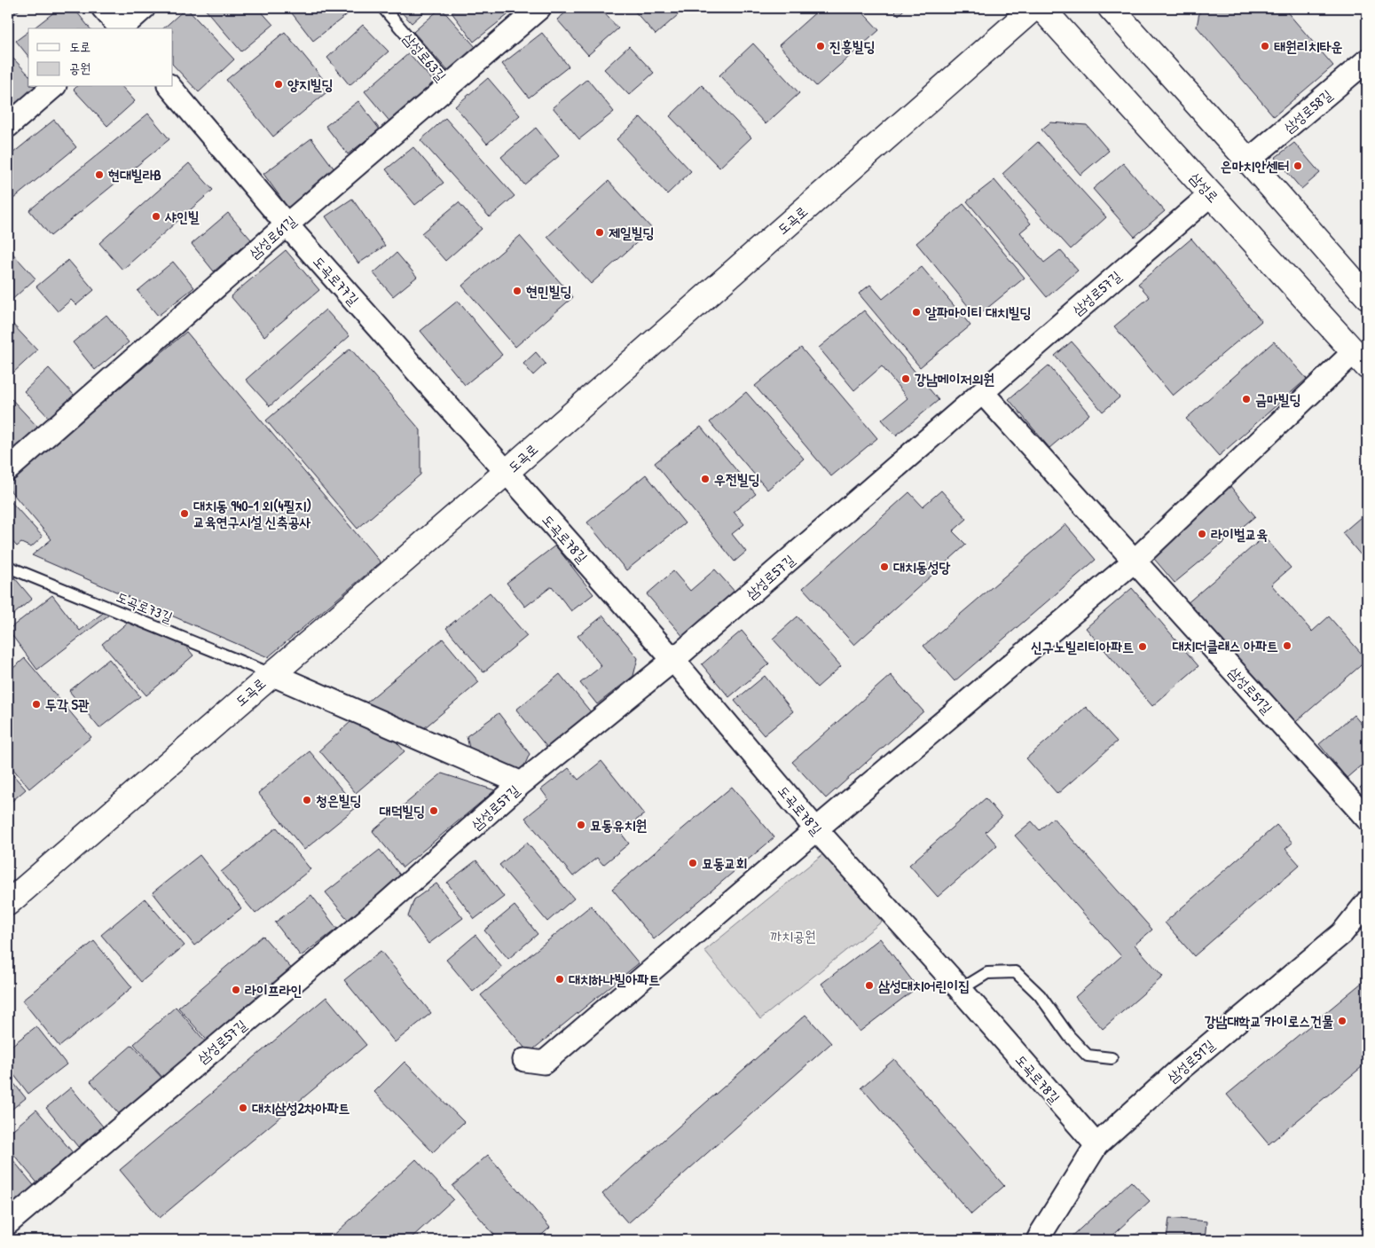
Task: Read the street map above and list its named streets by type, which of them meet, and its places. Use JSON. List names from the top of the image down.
{
  "streets": {
    "main road": ["삼성로", "도곡로"],
    "street": [
      "삼성로58길",
      "삼성로61길",
      "도곡로77길",
      "삼성로57길",
      "도곡로78길",
      "삼성로51길"
    ],
    "lane": ["삼성로63길", "도곡로73길"]
  },
  "crossings": [
    ["삼성로63길", "삼성로61길"],
    ["삼성로", "삼성로57길"],
    ["도곡로", "도곡로77길"],
    ["도곡로", "도곡로78길"],
    ["도곡로", "도곡로73길"],
    ["삼성로61길", "도곡로77길"],
    ["도곡로77길", "도곡로78길"],
    ["삼성로57길", "도곡로78길"],
    ["도곡로78길", "삼성로51길"]
  ],
  "parks": ["까치공원"],
  "places": [
    "진흥빌딩",
    "태원리치타운",
    "양지빌딩",
    "은마치안센터",
    "현대빌라B",
    "샤인빌",
    "제일빌딩",
    "현민빌딩",
    "알파마이티 대치빌딩",
    "강남메이저의원",
    "금마빌딩",
    "우전빌딩",
    "대치동 940-1 외(4필지) 교육연구시설 신축공사",
    "라이벌교육",
    "대치동성당",
    "대치더클래스 아파트",
    "신구노빌리티아파트",
    "두각 S관",
    "청은빌딩",
    "대덕빌딩",
    "묘동유치원",
    "묘동교회",
    "대치하나빌아파트",
    "삼성대치어린이집",
    "라이프라인",
    "강남대학교 카이로스건물",
    "대치삼성2차아파트"
  ],
  "legend": ["도로", "공원"]
}
